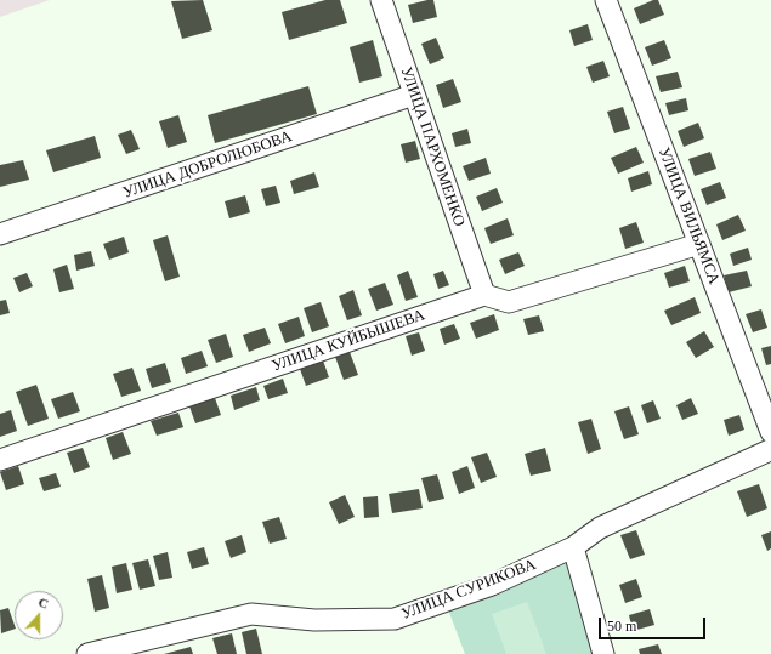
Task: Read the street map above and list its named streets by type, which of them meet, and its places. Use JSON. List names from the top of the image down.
{
  "streets": {
    "street": [
      "УЛИЦА ПАРХОМЕНКО",
      "УЛИЦА ДОБРОЛЮБОВА",
      "УЛИЦА ВИЛЬЯМСА",
      "УЛИЦА КУЙБЫШЕВА",
      "УЛИЦА СУРИКОВА"
    ]
  },
  "crossings": [
    ["УЛИЦА ПАРХОМЕНКО", "УЛИЦА ДОБРОЛЮБОВА"],
    ["УЛИЦА ПАРХОМЕНКО", "УЛИЦА КУЙБЫШЕВА"],
    ["УЛИЦА ВИЛЬЯМСА", "УЛИЦА СУРИКОВА"]
  ],
  "scale_bar": "50 m",
  "north": "top"
}
